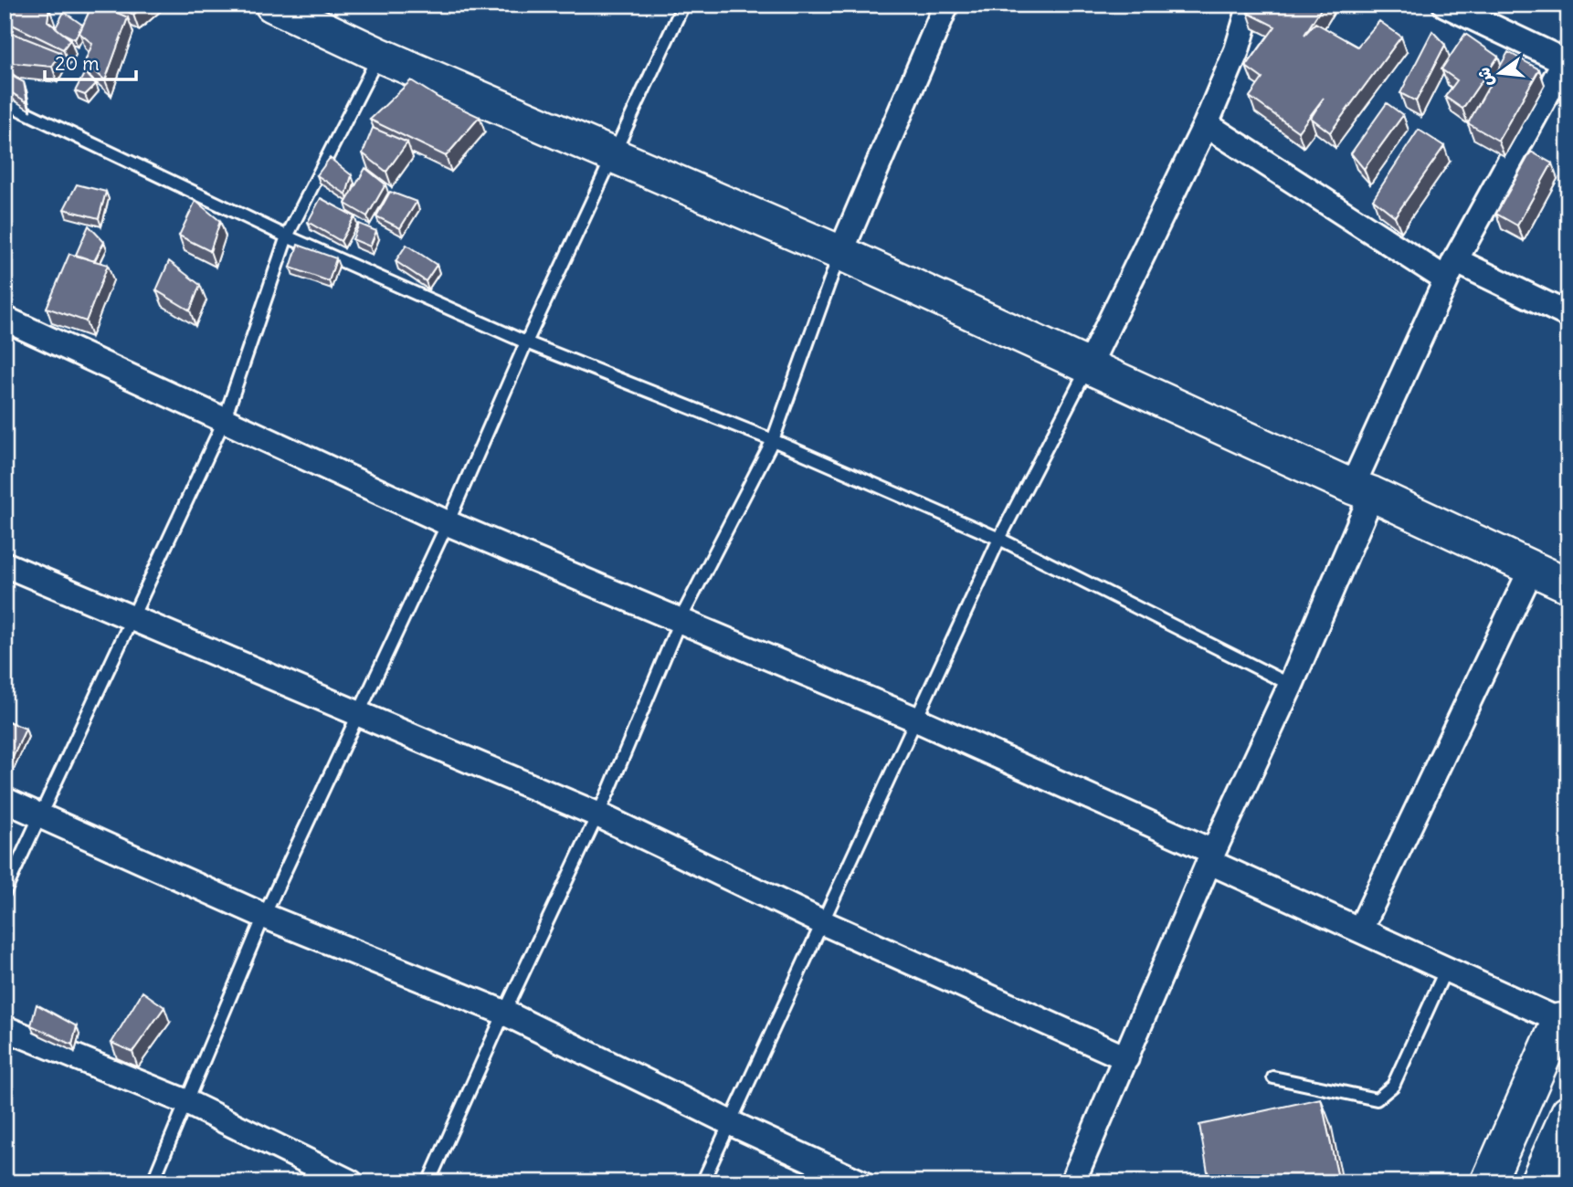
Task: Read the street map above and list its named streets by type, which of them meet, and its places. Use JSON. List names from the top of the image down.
{
  "scale_bar": "20 m",
  "north": "left"
}
